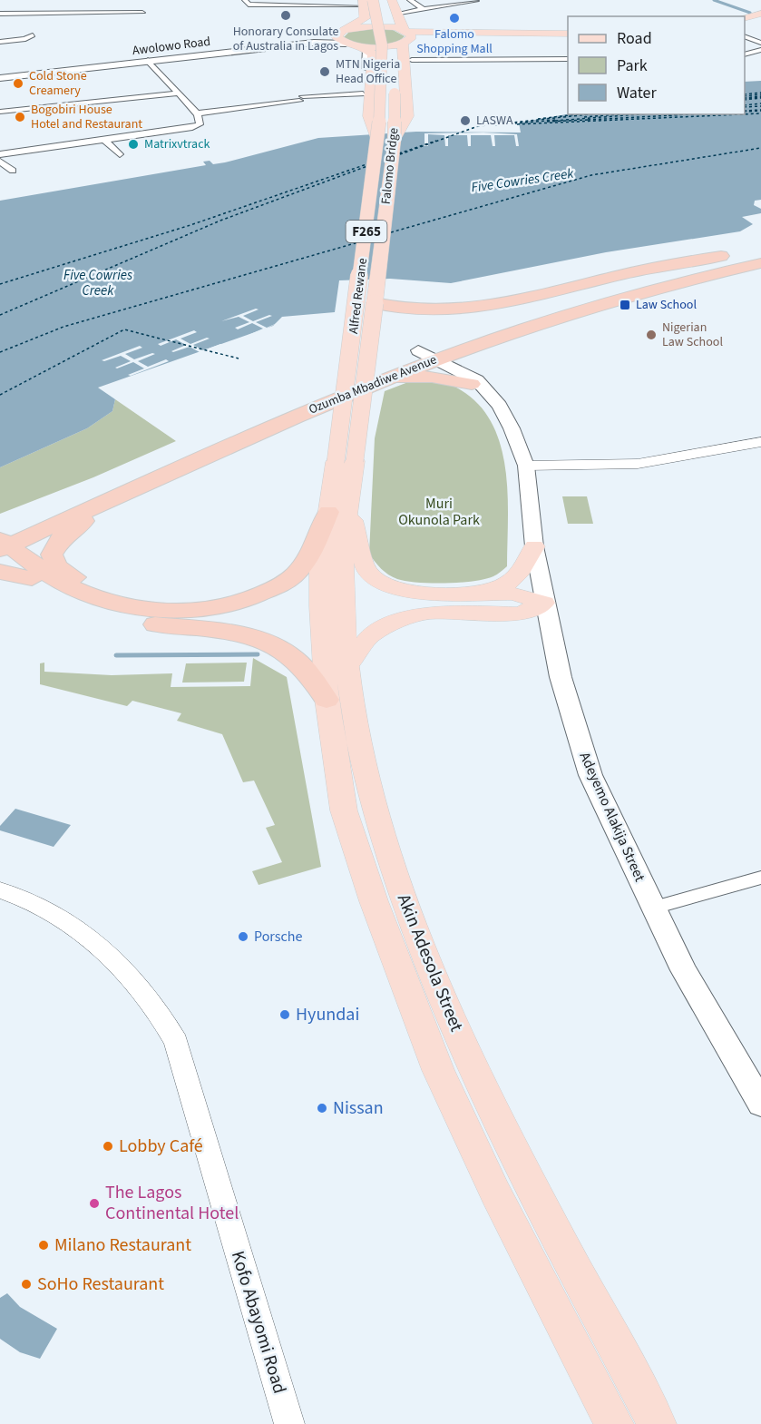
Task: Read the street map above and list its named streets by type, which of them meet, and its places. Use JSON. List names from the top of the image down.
{
  "streets": {
    "highway": ["Ozumba Mbadiwe Avenue"],
    "main road": [
      "Awolowo Road",
      "Falomo Bridge",
      "F265",
      "Alfred Rewane",
      "Adeyemo Alakija Street",
      "Akin Adesola Street"
    ],
    "street": ["Kofo Abayomi Road"]
  },
  "crossings": [
    ["Falomo Bridge", "Alfred Rewane"],
    ["Falomo Bridge", "Akin Adesola Street"],
    ["Alfred Rewane", "Akin Adesola Street"],
    ["Ozumba Mbadiwe Avenue", "Adeyemo Alakija Street"]
  ],
  "water": ["Five Cowries Creek"],
  "parks": ["Muri Okunola Park"],
  "places": {
    "other": [
      "Honorary Consulate of Australia in Lagos",
      "Falomo Shopping Mall",
      "MTN Nigeria Head Office",
      "Cold Stone Creamery",
      "Bogobiri House Hotel and Restaurant",
      "LASWA",
      "Matrixvtrack",
      "Nigerian Law School",
      "Porsche",
      "Hyundai",
      "Nissan",
      "Lobby Café",
      "The Lagos Continental Hotel",
      "Milano Restaurant",
      "SoHo Restaurant"
    ],
    "transit": ["Law School"]
  },
  "legend": ["Road", "Park", "Water"]
}
